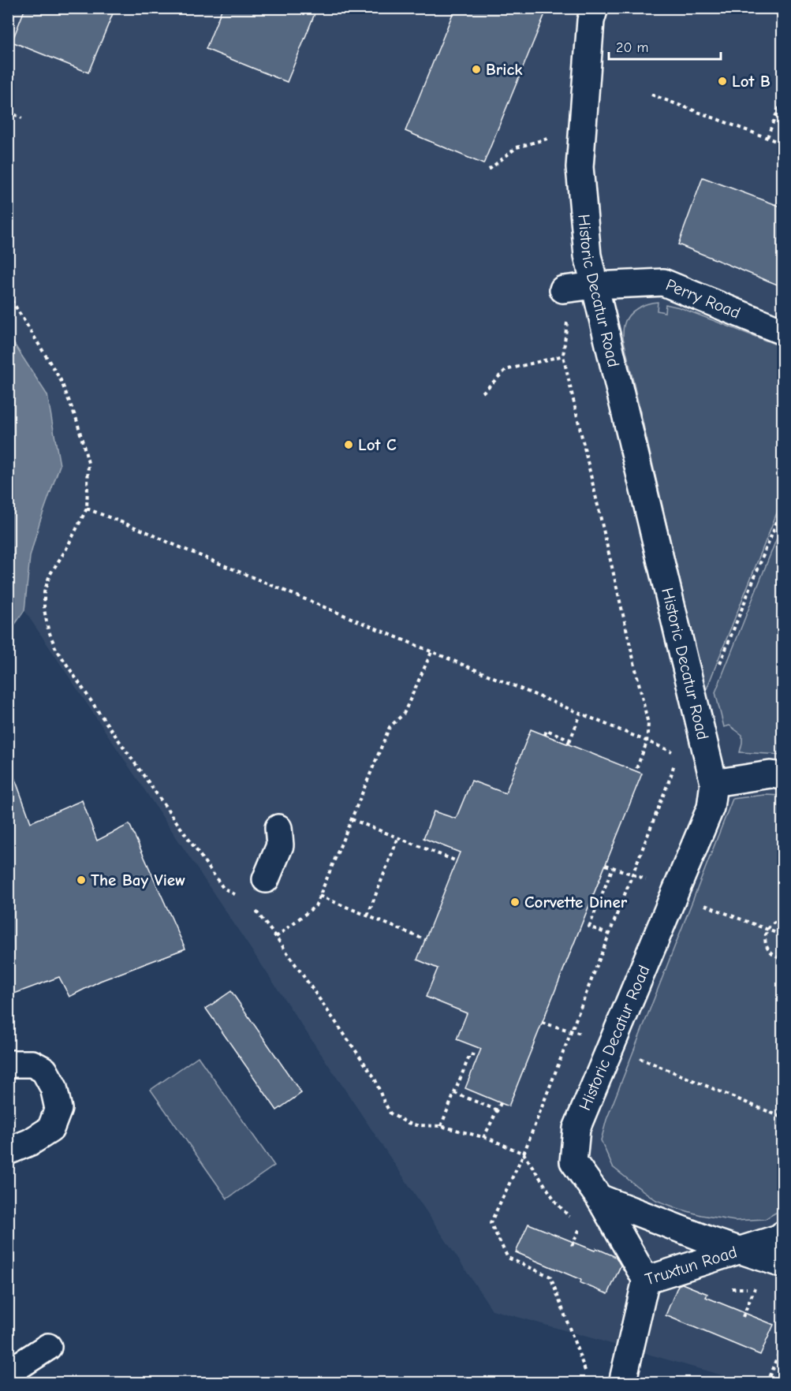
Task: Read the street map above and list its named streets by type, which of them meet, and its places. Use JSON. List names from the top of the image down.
{
  "streets": {
    "street": ["Historic Decatur Road", "Perry Road", "Truxtun Road"]
  },
  "crossings": [
    ["Historic Decatur Road", "Perry Road"],
    ["Historic Decatur Road", "Truxtun Road"]
  ],
  "places": [
    "Brick",
    "Lot B",
    "Lot C",
    "The Bay View",
    "Corvette Diner"
  ],
  "scale_bar": "20 m"
}
